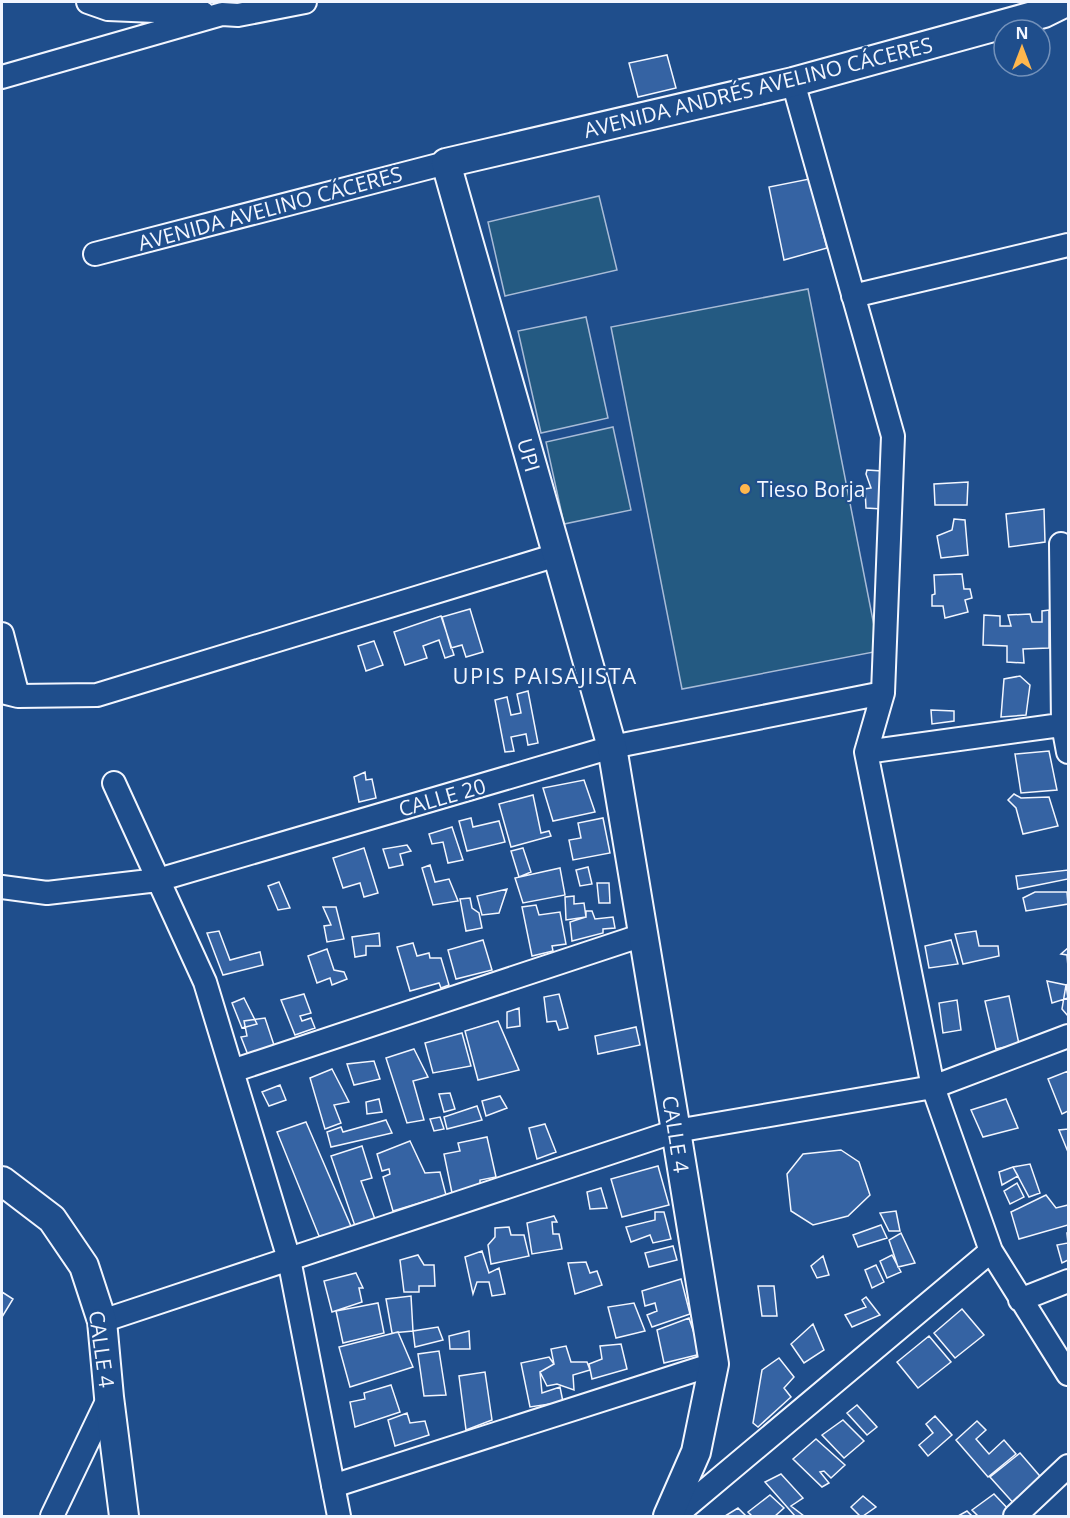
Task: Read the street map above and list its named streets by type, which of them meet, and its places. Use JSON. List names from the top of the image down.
{
  "streets": {
    "street": [
      "AVENIDA ANDRÉS AVELINO CÁCERES",
      "AVENIDA AVELINO CÁCERES",
      "UPI",
      "CALLE 20",
      "CALLE 4"
    ]
  },
  "crossings": [
    ["AVENIDA ANDRÉS AVELINO CÁCERES", "AVENIDA AVELINO CÁCERES"],
    ["AVENIDA ANDRÉS AVELINO CÁCERES", "UPI"],
    ["AVENIDA AVELINO CÁCERES", "UPI"],
    ["UPI", "CALLE 20"],
    ["UPI", "CALLE 4"],
    ["CALLE 20", "CALLE 4"]
  ],
  "districts": ["UPIS PAISAJISTA"],
  "places": ["Tieso Borja"],
  "north": "top"
}
